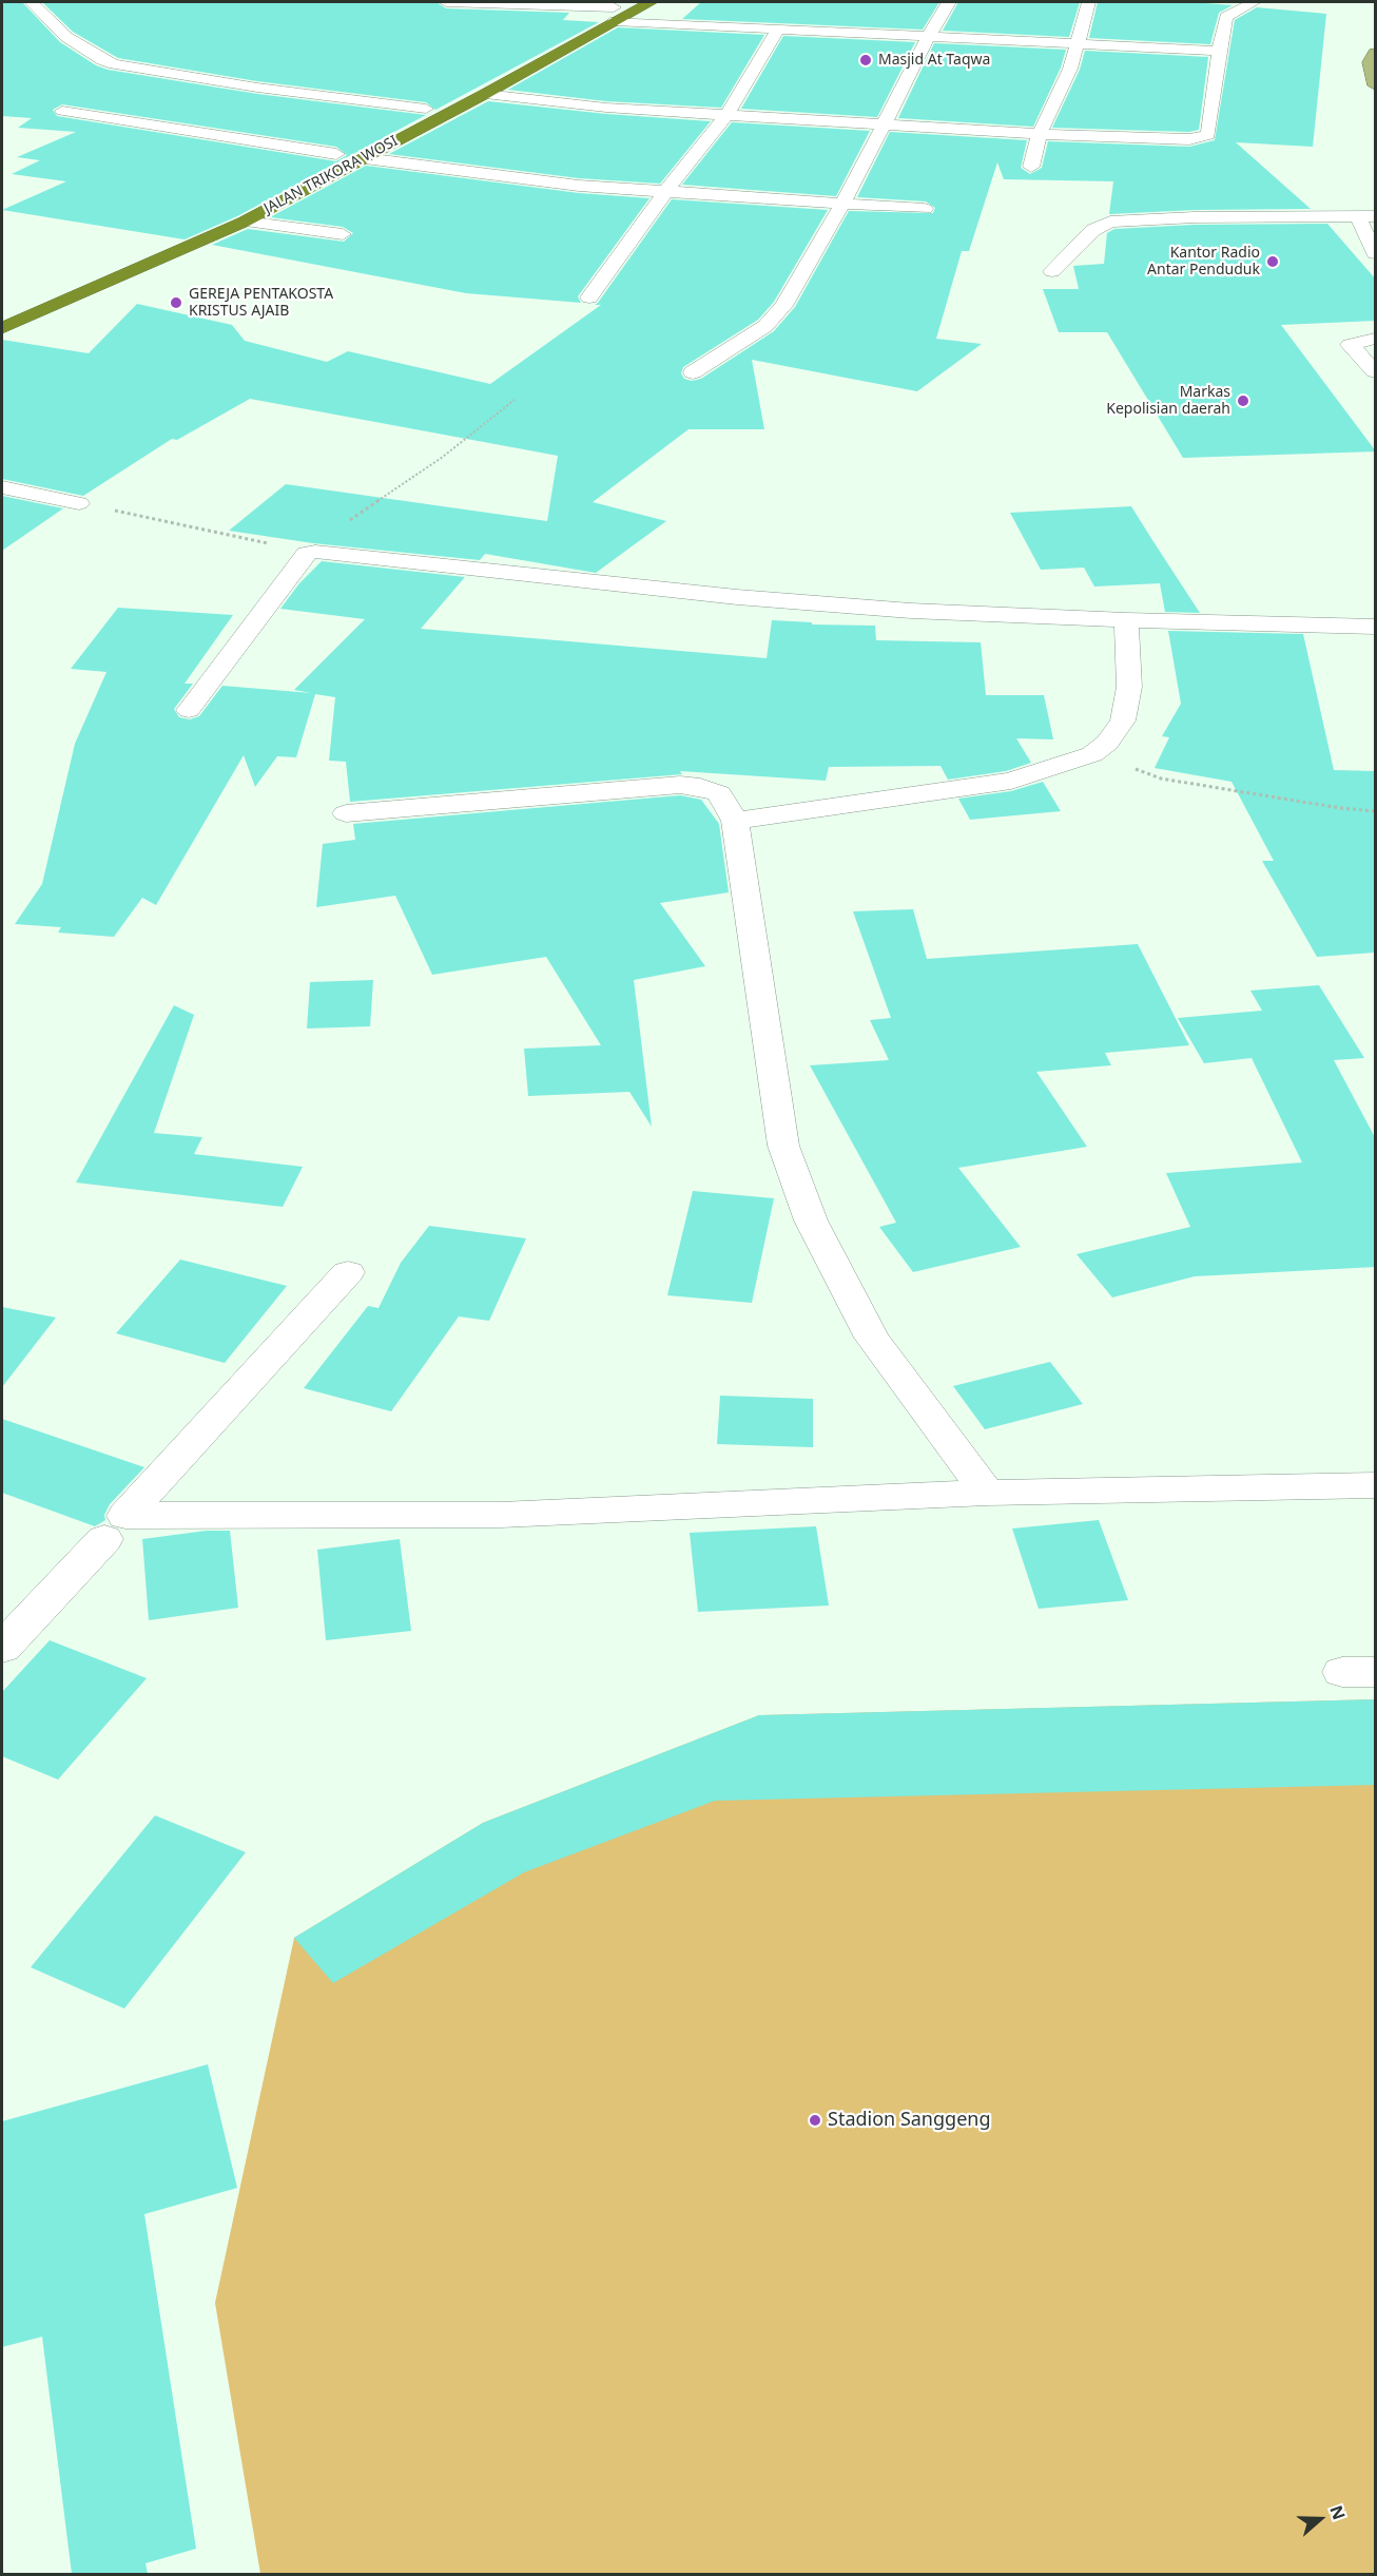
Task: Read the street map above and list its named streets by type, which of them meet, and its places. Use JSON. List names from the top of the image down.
{
  "streets": {
    "highway": ["JALAN TRIKORA WOSI"]
  },
  "places": [
    "Masjid At Taqwa",
    "Kantor Radio Antar Penduduk",
    "GEREJA PENTAKOSTA KRISTUS AJAIB",
    "Markas Kepolisian daerah",
    "Stadion Sanggeng"
  ],
  "north": "right"
}
